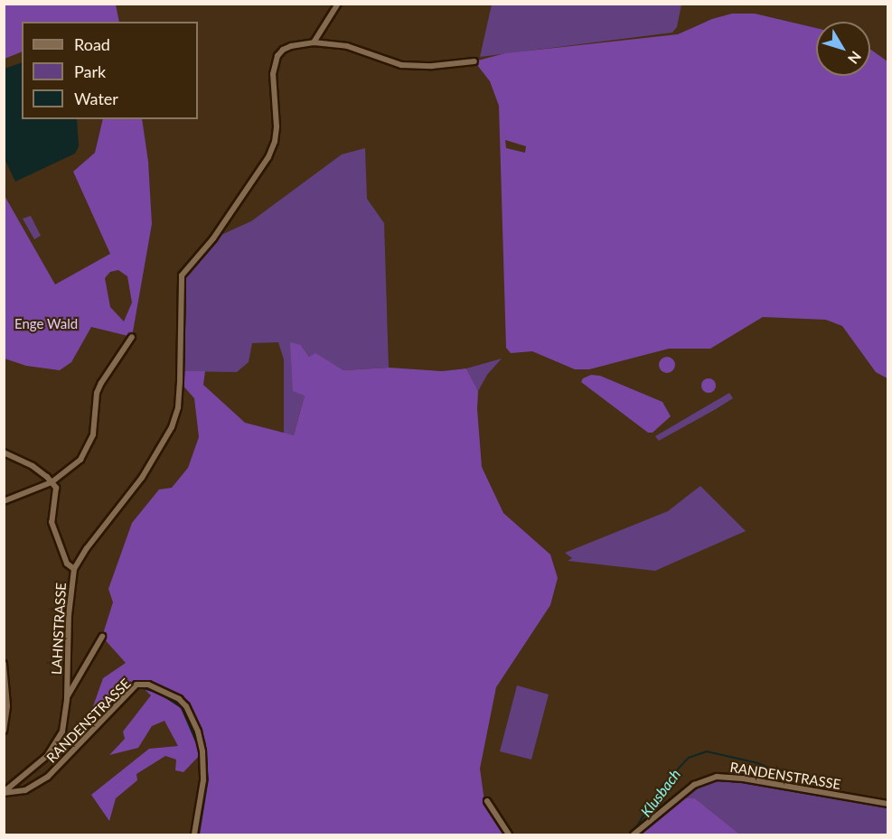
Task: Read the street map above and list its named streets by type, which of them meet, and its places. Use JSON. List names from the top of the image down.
{
  "streets": {
    "street": ["LAHNSTRASSE", "RANDENSTRASSE"]
  },
  "crossings": [
    ["LAHNSTRASSE", "RANDENSTRASSE"]
  ],
  "water": ["Klusbach"],
  "parks": ["Enge Wald"],
  "legend": ["Road", "Park", "Water"],
  "north": "bottom right"
}
